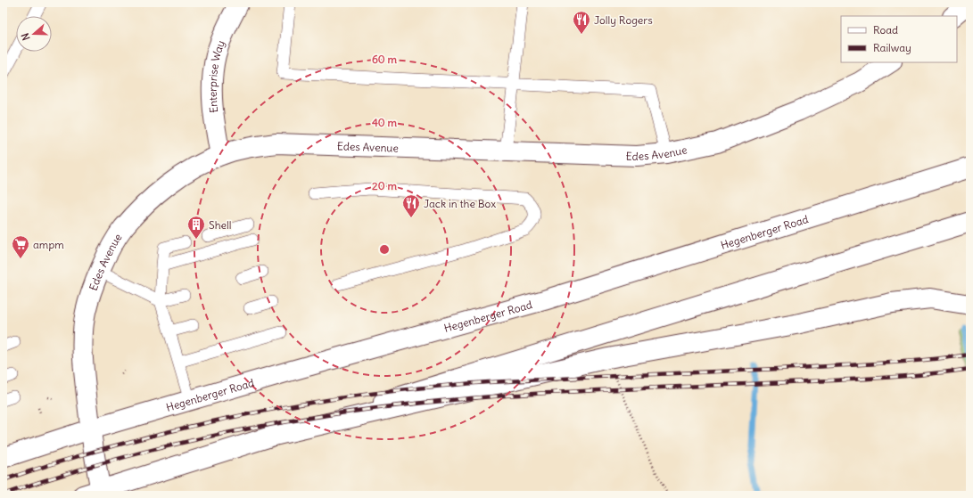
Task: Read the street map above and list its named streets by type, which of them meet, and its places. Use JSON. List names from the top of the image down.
{
  "streets": {
    "main road": ["Enterprise Way", "Edes Avenue", "Hegenberger Road"]
  },
  "crossings": [
    ["Enterprise Way", "Edes Avenue"],
    ["Edes Avenue", "Hegenberger Road"]
  ],
  "places": {
    "restaurant": ["Jolly Rogers", "Jack in the Box"],
    "building": ["Shell"],
    "supermarket": ["ampm"]
  },
  "legend": ["Road", "Railway"],
  "north": "left",
  "rings": ["60 m", "40 m", "20 m"]
}
